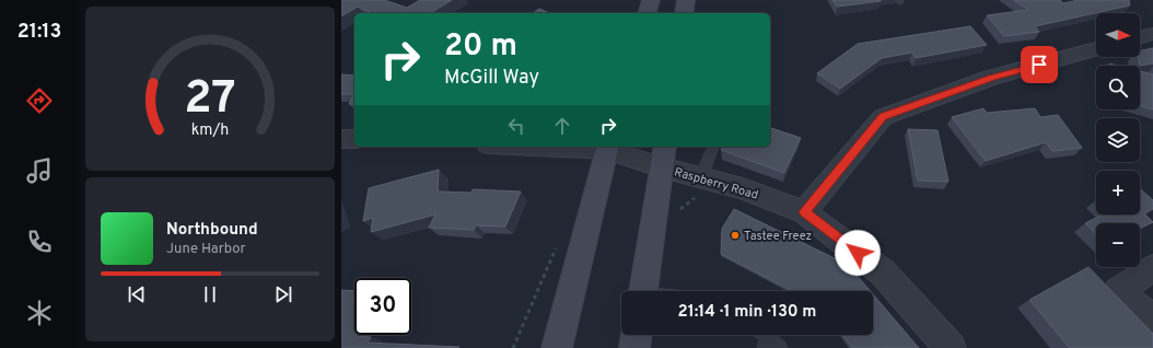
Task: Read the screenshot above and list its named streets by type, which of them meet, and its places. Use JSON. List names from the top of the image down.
{
  "streets": {
    "main road": ["Raspberry Road"]
  },
  "places": ["Tastee Freez"],
  "north": "right",
  "page": {
    "tabs": "21:13",
    "map_buttons": ["+", "−"],
    "turn": ["20 m", "McGill Way"],
    "song": ["Northbound", "June Harbor"],
    "limit": "30",
    "trip": "21:14 · 1 min · 130 m",
    "gauge": ["27", "km/h"]
  }
}
